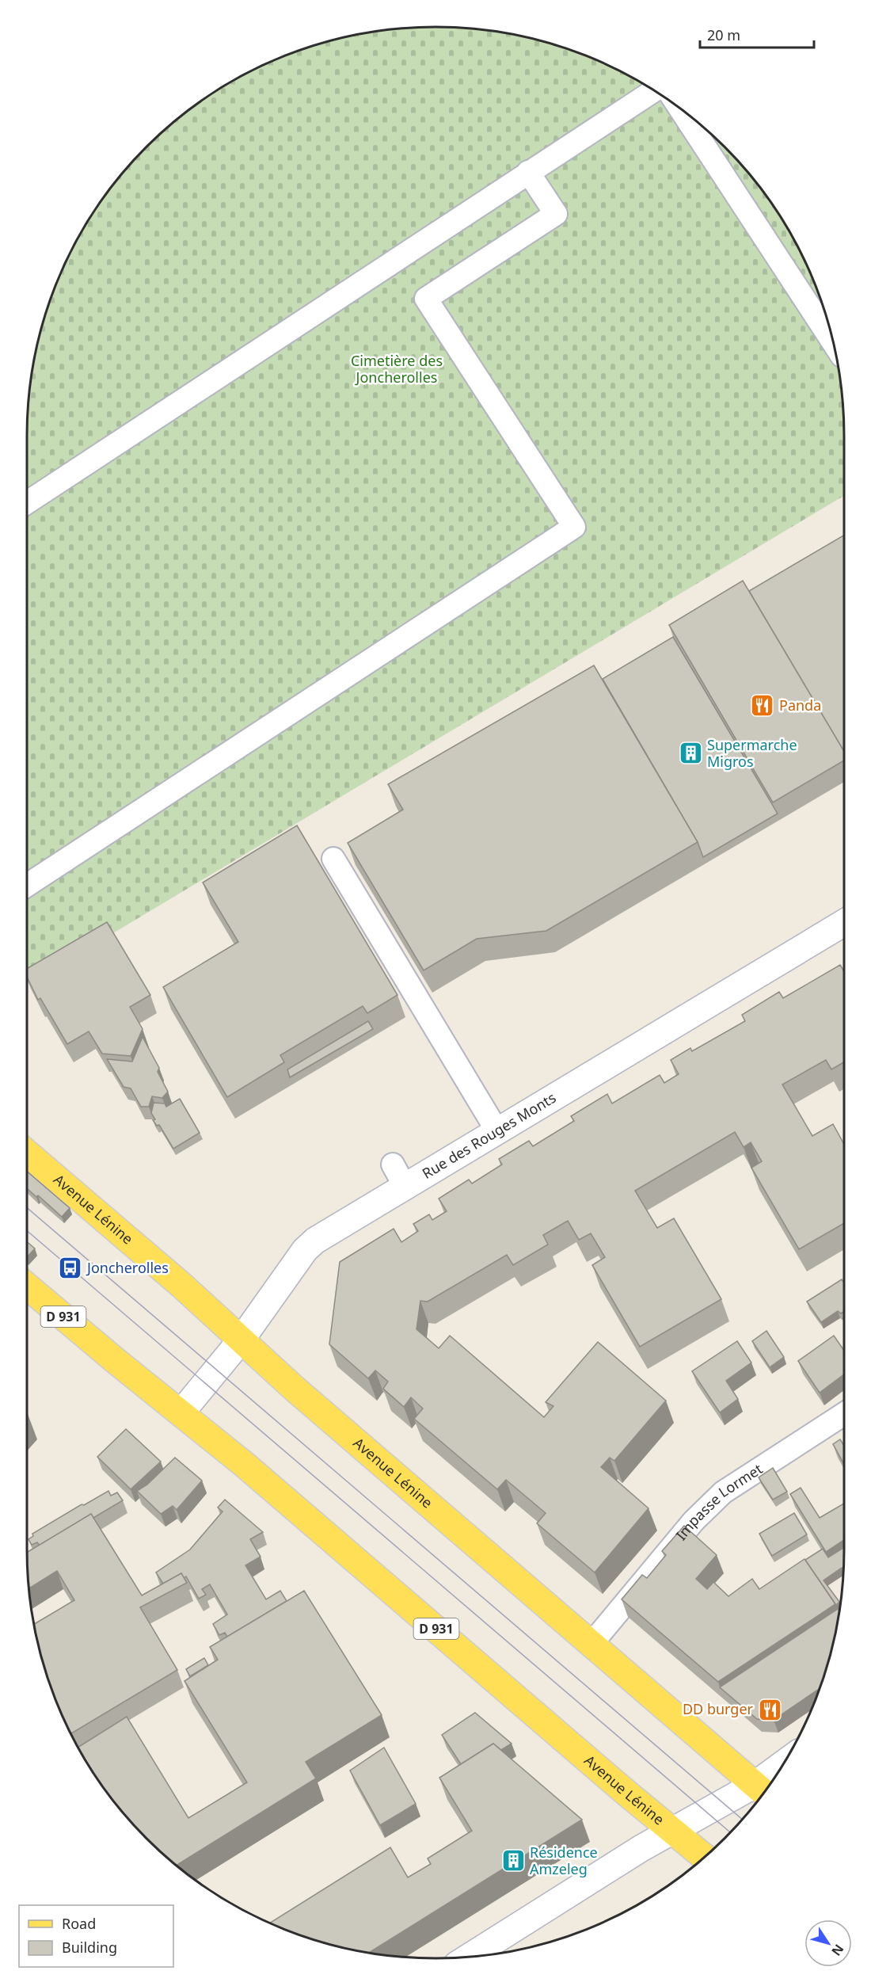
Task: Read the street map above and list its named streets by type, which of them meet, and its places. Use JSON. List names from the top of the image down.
{
  "streets": {
    "main road": ["Avenue Lénine", "D 931"],
    "street": ["Rue des Rouges Monts"],
    "lane": ["Impasse Lormet"]
  },
  "crossings": [
    ["Rue des Rouges Monts", "Avenue Lénine"],
    ["Avenue Lénine", "Impasse Lormet"]
  ],
  "parks": ["Cimetière des Joncherolles"],
  "places": {
    "restaurant": ["Panda", "DD burger"],
    "building": ["Supermarche Migros", "Résidence Amzeleg"],
    "bus stop": ["Joncherolles"]
  },
  "legend": ["Road", "Building"],
  "scale_bar": "20 m",
  "north": "bottom right"
}
